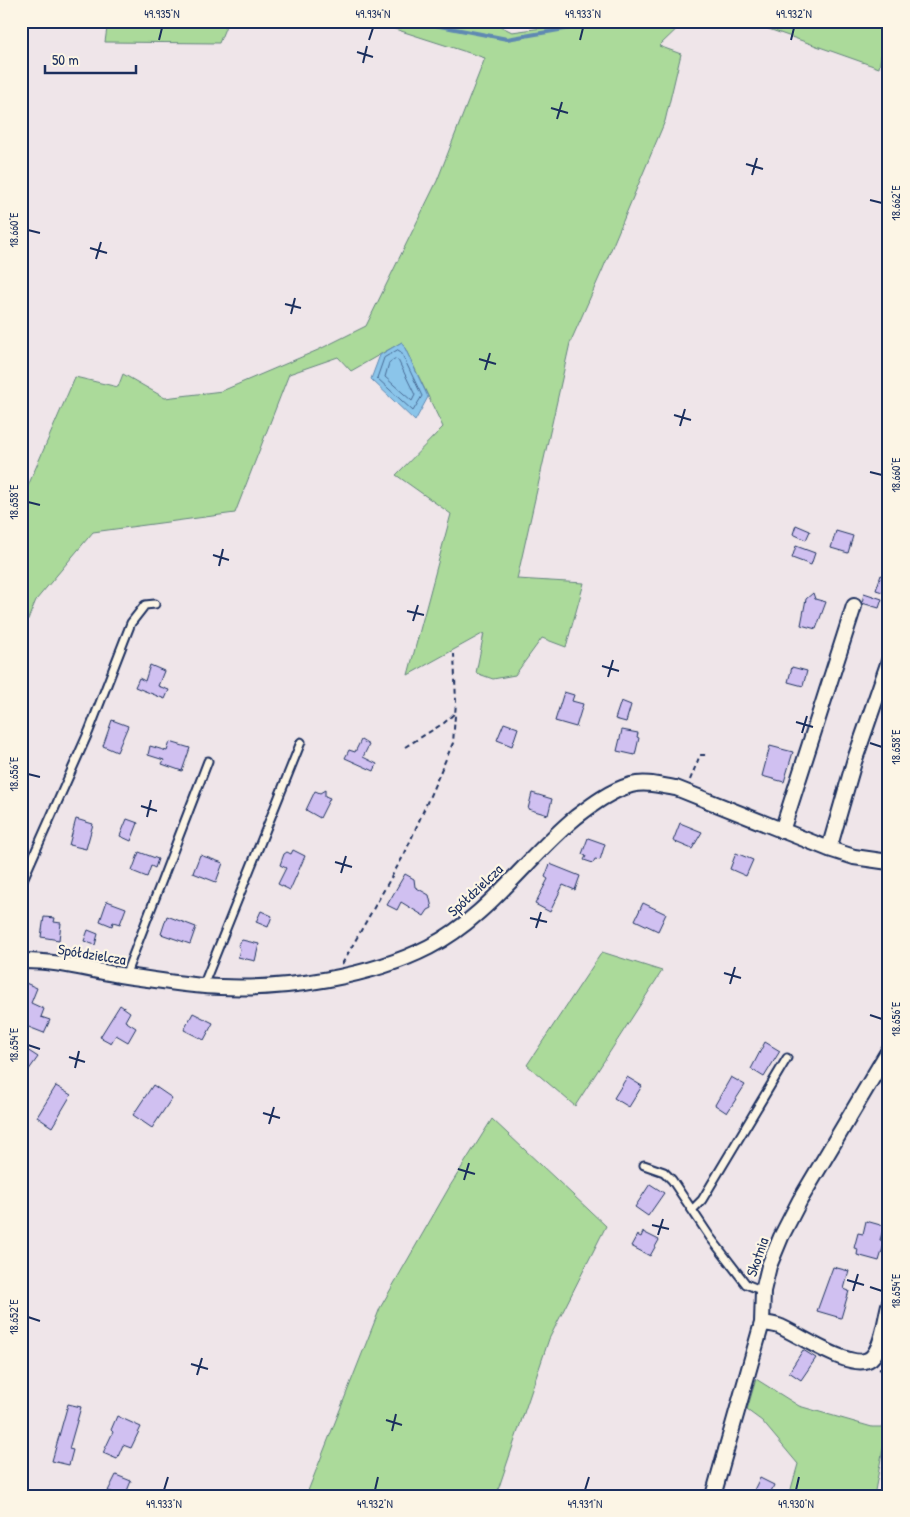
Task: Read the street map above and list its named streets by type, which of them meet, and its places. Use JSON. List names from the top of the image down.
{
  "streets": {
    "street": ["Spółdzielcza", "Skotnia"]
  },
  "scale_bar": "50 m",
  "coordinates": [
    "49.935°N",
    "49.934°N",
    "49.933°N",
    "49.932°N",
    "18.662°E",
    "18.660°E",
    "18.658°E",
    "18.656°E",
    "18.654°E",
    "18.652°E",
    "49.931°N",
    "49.930°N"
  ]
}
